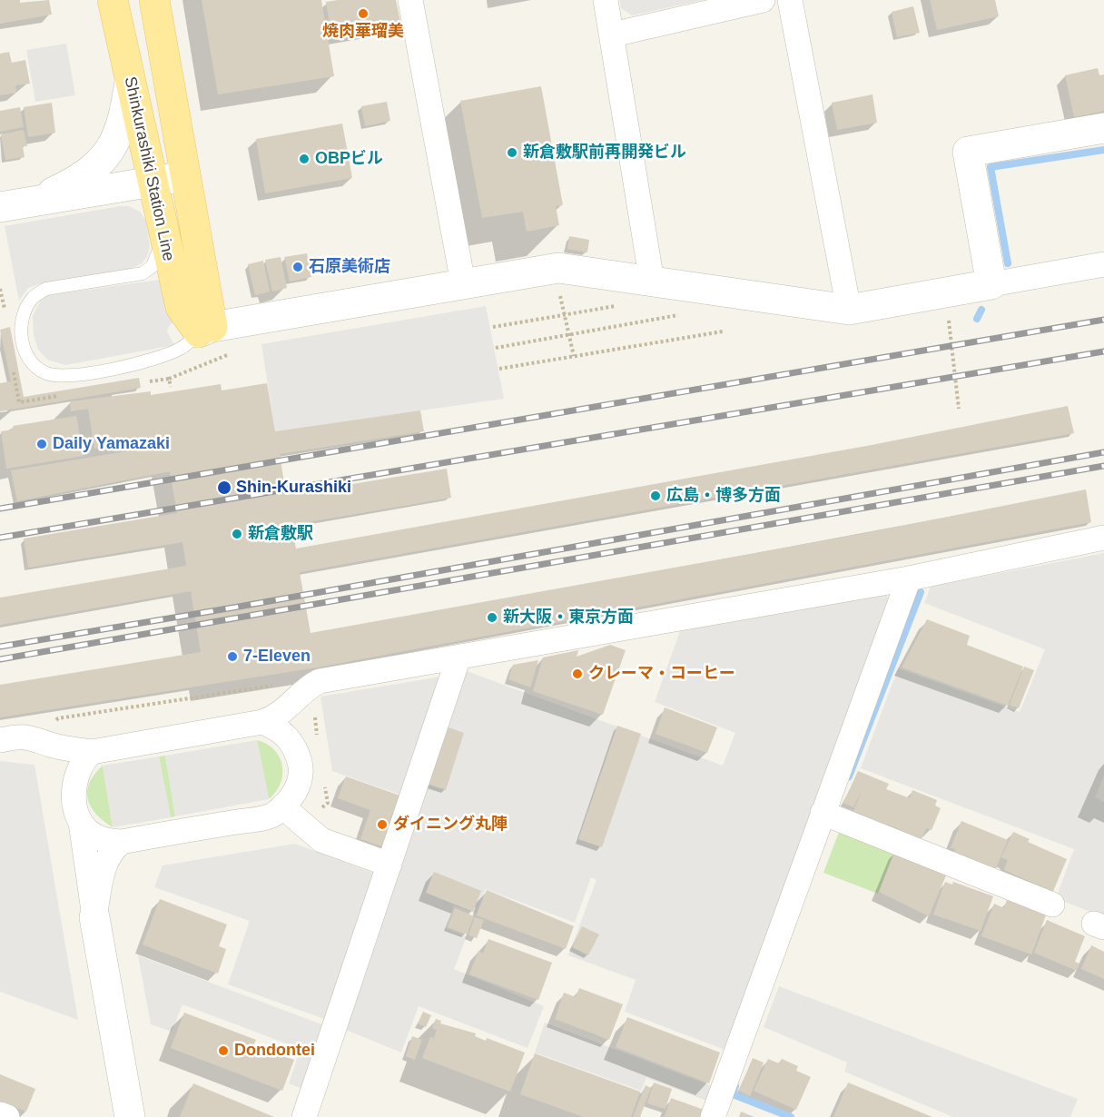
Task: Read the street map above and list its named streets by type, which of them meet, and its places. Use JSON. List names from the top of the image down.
{
  "streets": {
    "main road": ["Shinkurashiki Station Line"]
  },
  "places": [
    "焼肉華瑠美",
    "新倉敷駅前再開発ビル",
    "OBPビル",
    "石原美術店",
    "Daily Yamazaki",
    "Shin-Kurashiki",
    "広島・博多方面",
    "新倉敷駅",
    "新大阪・東京方面",
    "7-Eleven",
    "クレーマ・コーヒー",
    "ダイニング丸陣",
    "Dondontei"
  ]
}
